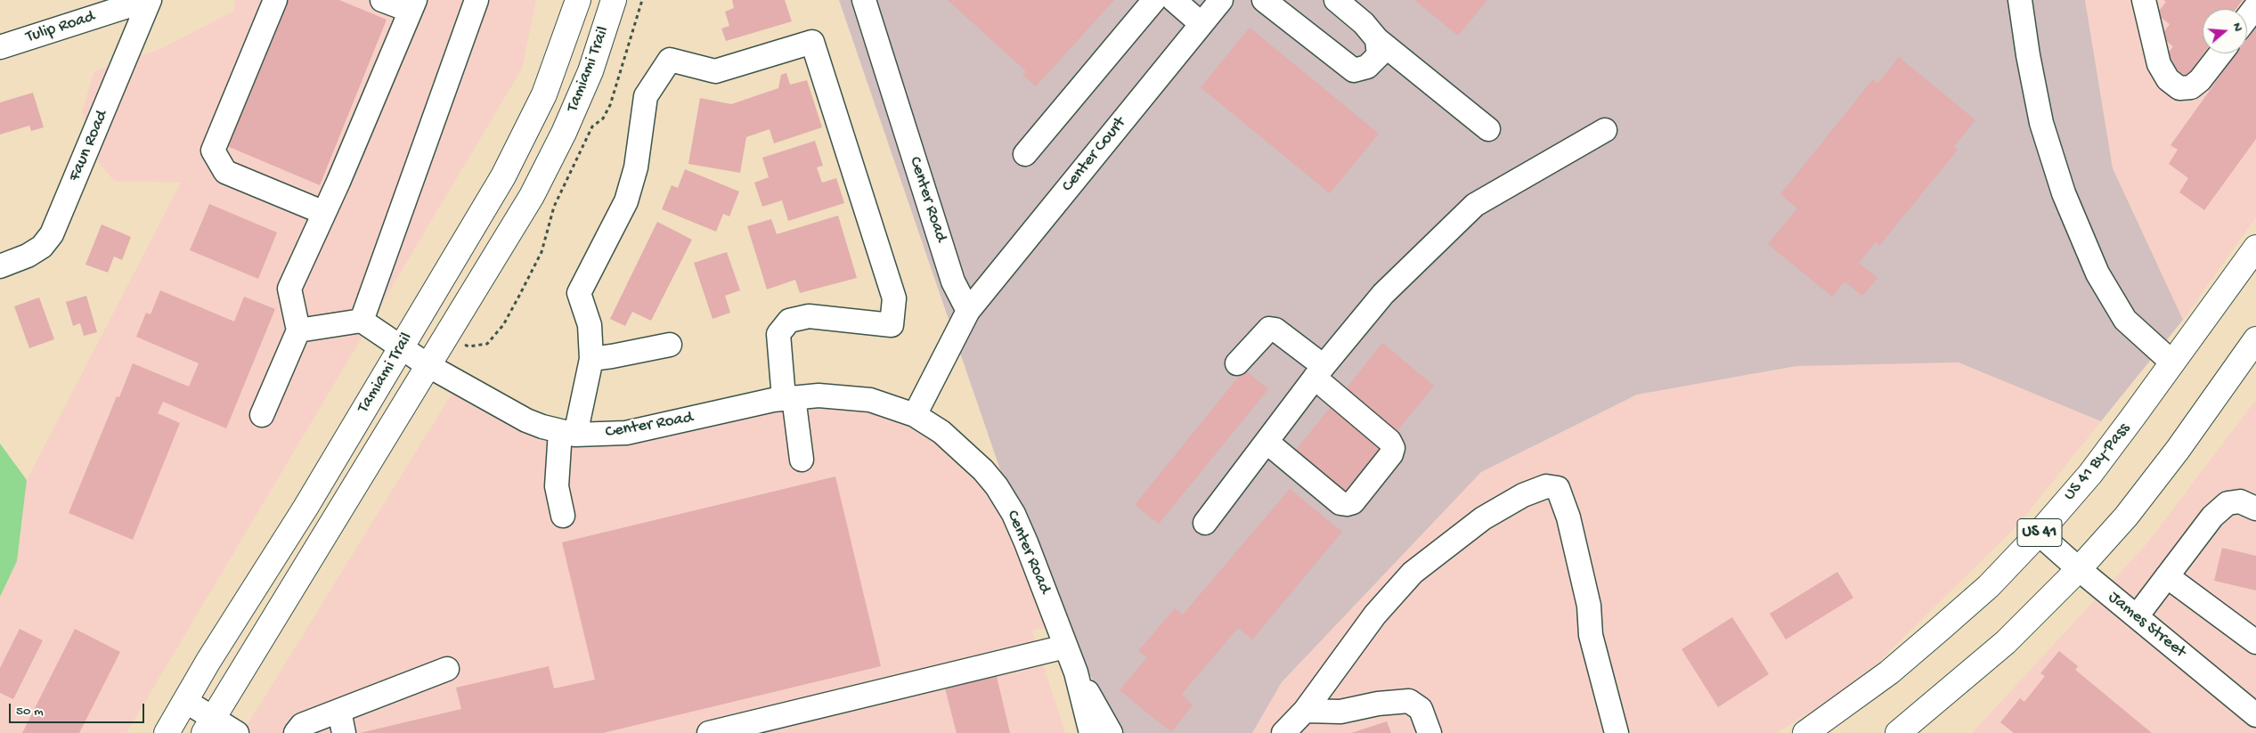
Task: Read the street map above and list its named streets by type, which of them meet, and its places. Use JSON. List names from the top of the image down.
{
  "streets": {
    "main road": ["Tamiami Trail", "US 41 By-Pass", "US 41"],
    "street": [
      "Tulip Road",
      "Faun Road",
      "Center Court",
      "Center Road",
      "James Street"
    ]
  },
  "crossings": [
    ["Tulip Road", "Faun Road"],
    ["Tamiami Trail", "Center Road"],
    ["Center Court", "Center Road"],
    ["US 41 By-Pass", "James Street"]
  ],
  "scale_bar": "50 m",
  "north": "right"
}
